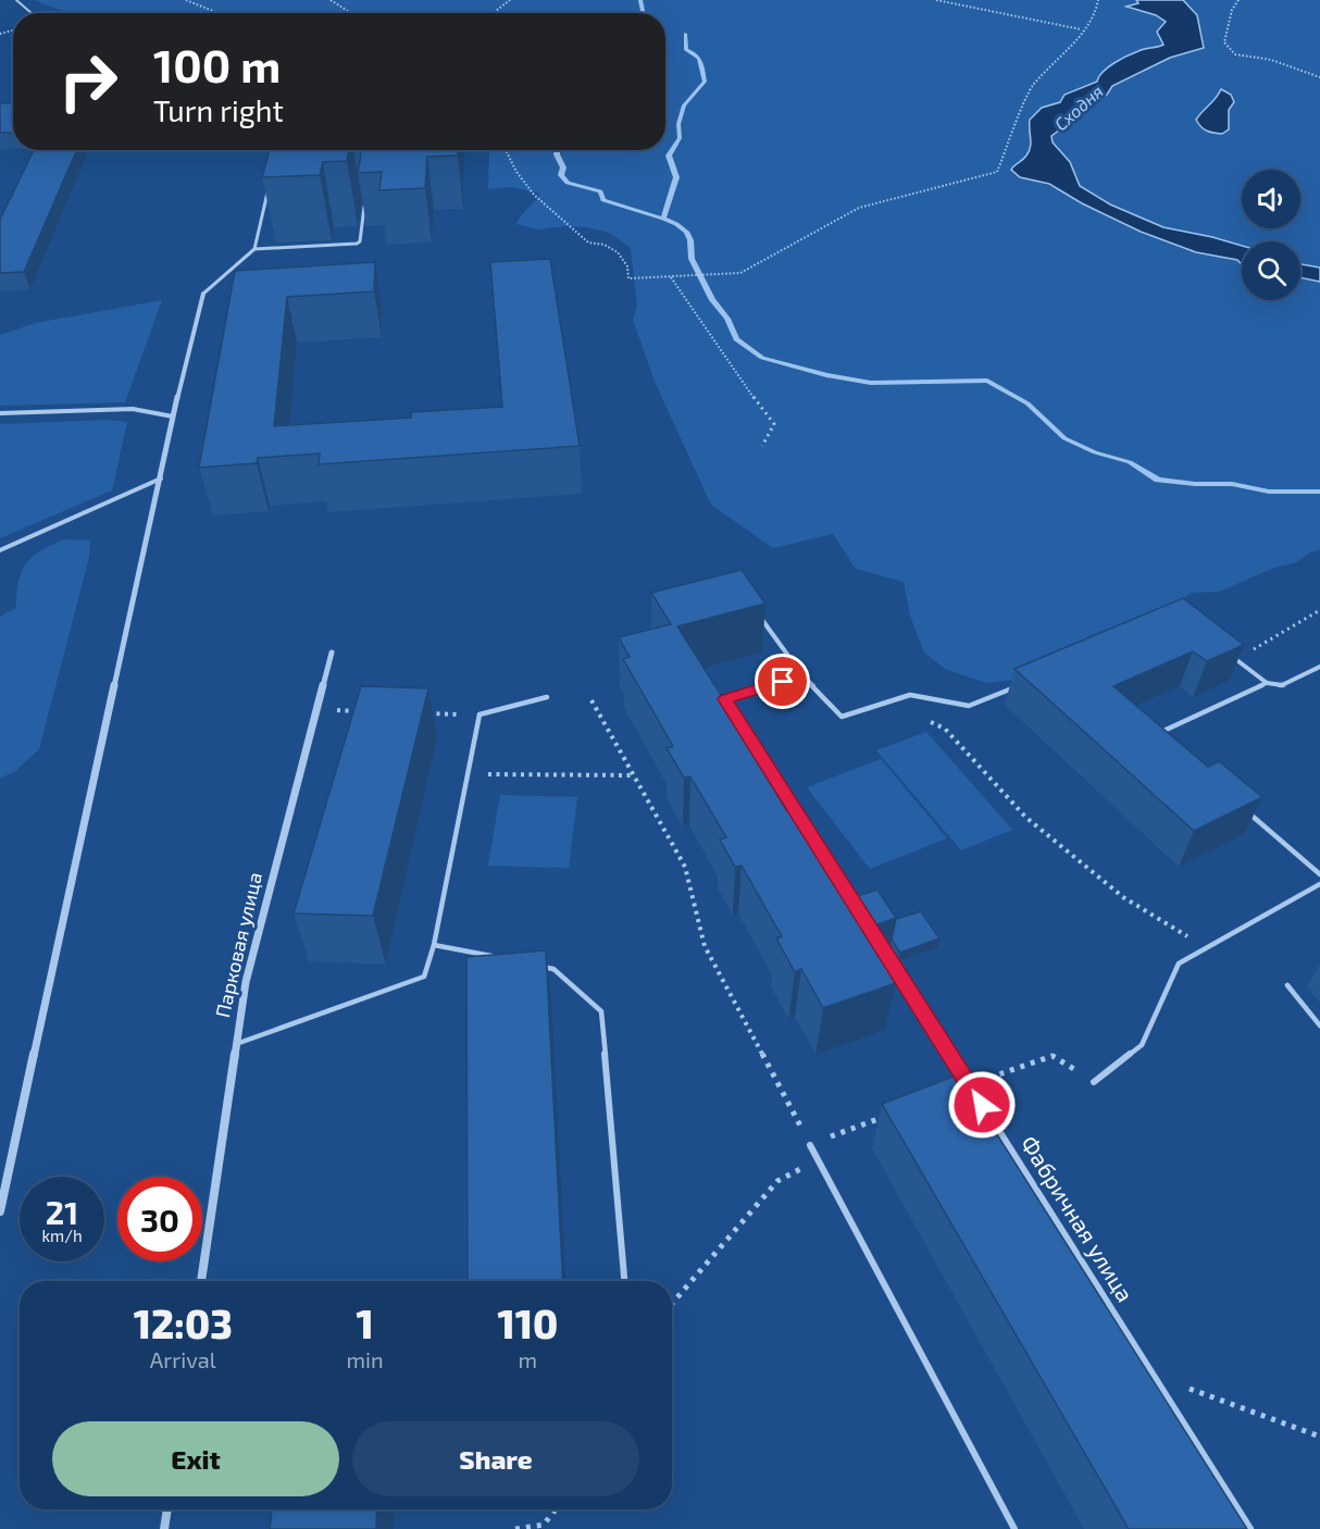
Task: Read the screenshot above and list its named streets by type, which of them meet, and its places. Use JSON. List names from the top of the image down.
{
  "streets": {
    "street": ["Парковая улица", "Фабричная улица"]
  },
  "water": ["Сходня"],
  "page": {
    "turn": ["100 m", "Turn right"],
    "speed": "21 km/h",
    "limit": "30",
    "eta": [
      "12:03",
      "Arrival",
      "1",
      "min",
      "110",
      "m"
    ],
    "buttons": ["Exit", "Share"]
  }
}
